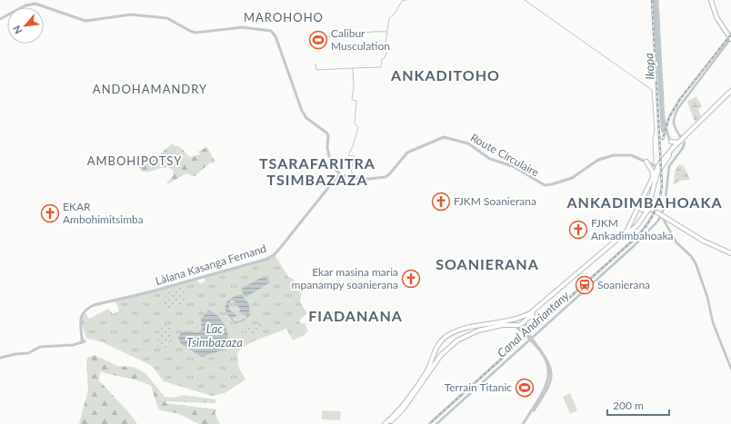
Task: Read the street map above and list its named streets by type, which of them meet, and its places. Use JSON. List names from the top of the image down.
{
  "streets": {
    "street": ["Route Circulaire", "Làlana Kasanga Fernand"]
  },
  "crossings": [
    ["Route Circulaire", "Làlana Kasanga Fernand"]
  ],
  "districts": [
    "MAROHOHO",
    "ANKADITOHO",
    "ANDOHAMANDRY",
    "AMBOHIPOTSY",
    "TSARAFARITRA TSIMBAZAZA",
    "ANKADIMBAHOAKA",
    "SOANIERANA",
    "FIADANANA"
  ],
  "water": ["Ikopa", "Canal Andriantany", "Lac Tsimbazaza"],
  "places": {
    "sports": ["Calibur Musculation", "Terrain Titanic"],
    "church": [
      "FJKM Soanierana",
      "EKAR Ambohimitsimba",
      "FJKM Ankadimbahoaka",
      "Ekar masina maria mpanampy soanierana"
    ],
    "station": ["Soanierana"]
  },
  "scale_bar": "200 m",
  "north": "bottom left"
}
